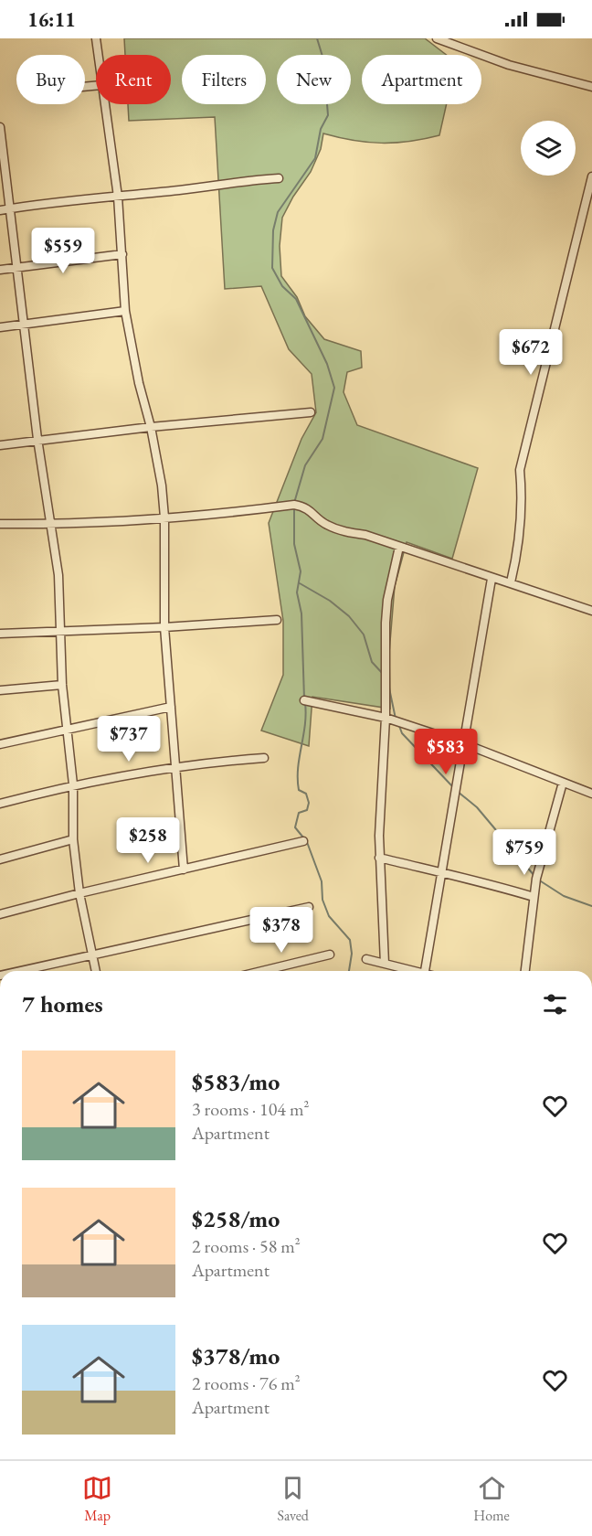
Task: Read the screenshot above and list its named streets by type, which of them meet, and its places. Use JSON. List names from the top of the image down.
{
  "page": {
    "status": "16:11",
    "chip": [
      "Buy",
      "Rent",
      "Filters",
      "New",
      "Apartment"
    ],
    "price": [
      "$559",
      "$672",
      "$737",
      "$583",
      "$258",
      "$759",
      "$378"
    ],
    "heading": "7 homes",
    "list": [
      {
        "name": "$583/mo",
        "note": "3 rooms · 104 m² · Apartment"
      },
      {
        "name": "$258/mo",
        "note": "2 rooms · 58 m² · Apartment"
      },
      {
        "name": "$378/mo",
        "note": "2 rooms · 76 m² · Apartment"
      }
    ],
    "tabs": ["Map", "Saved", "Home"]
  }
}
